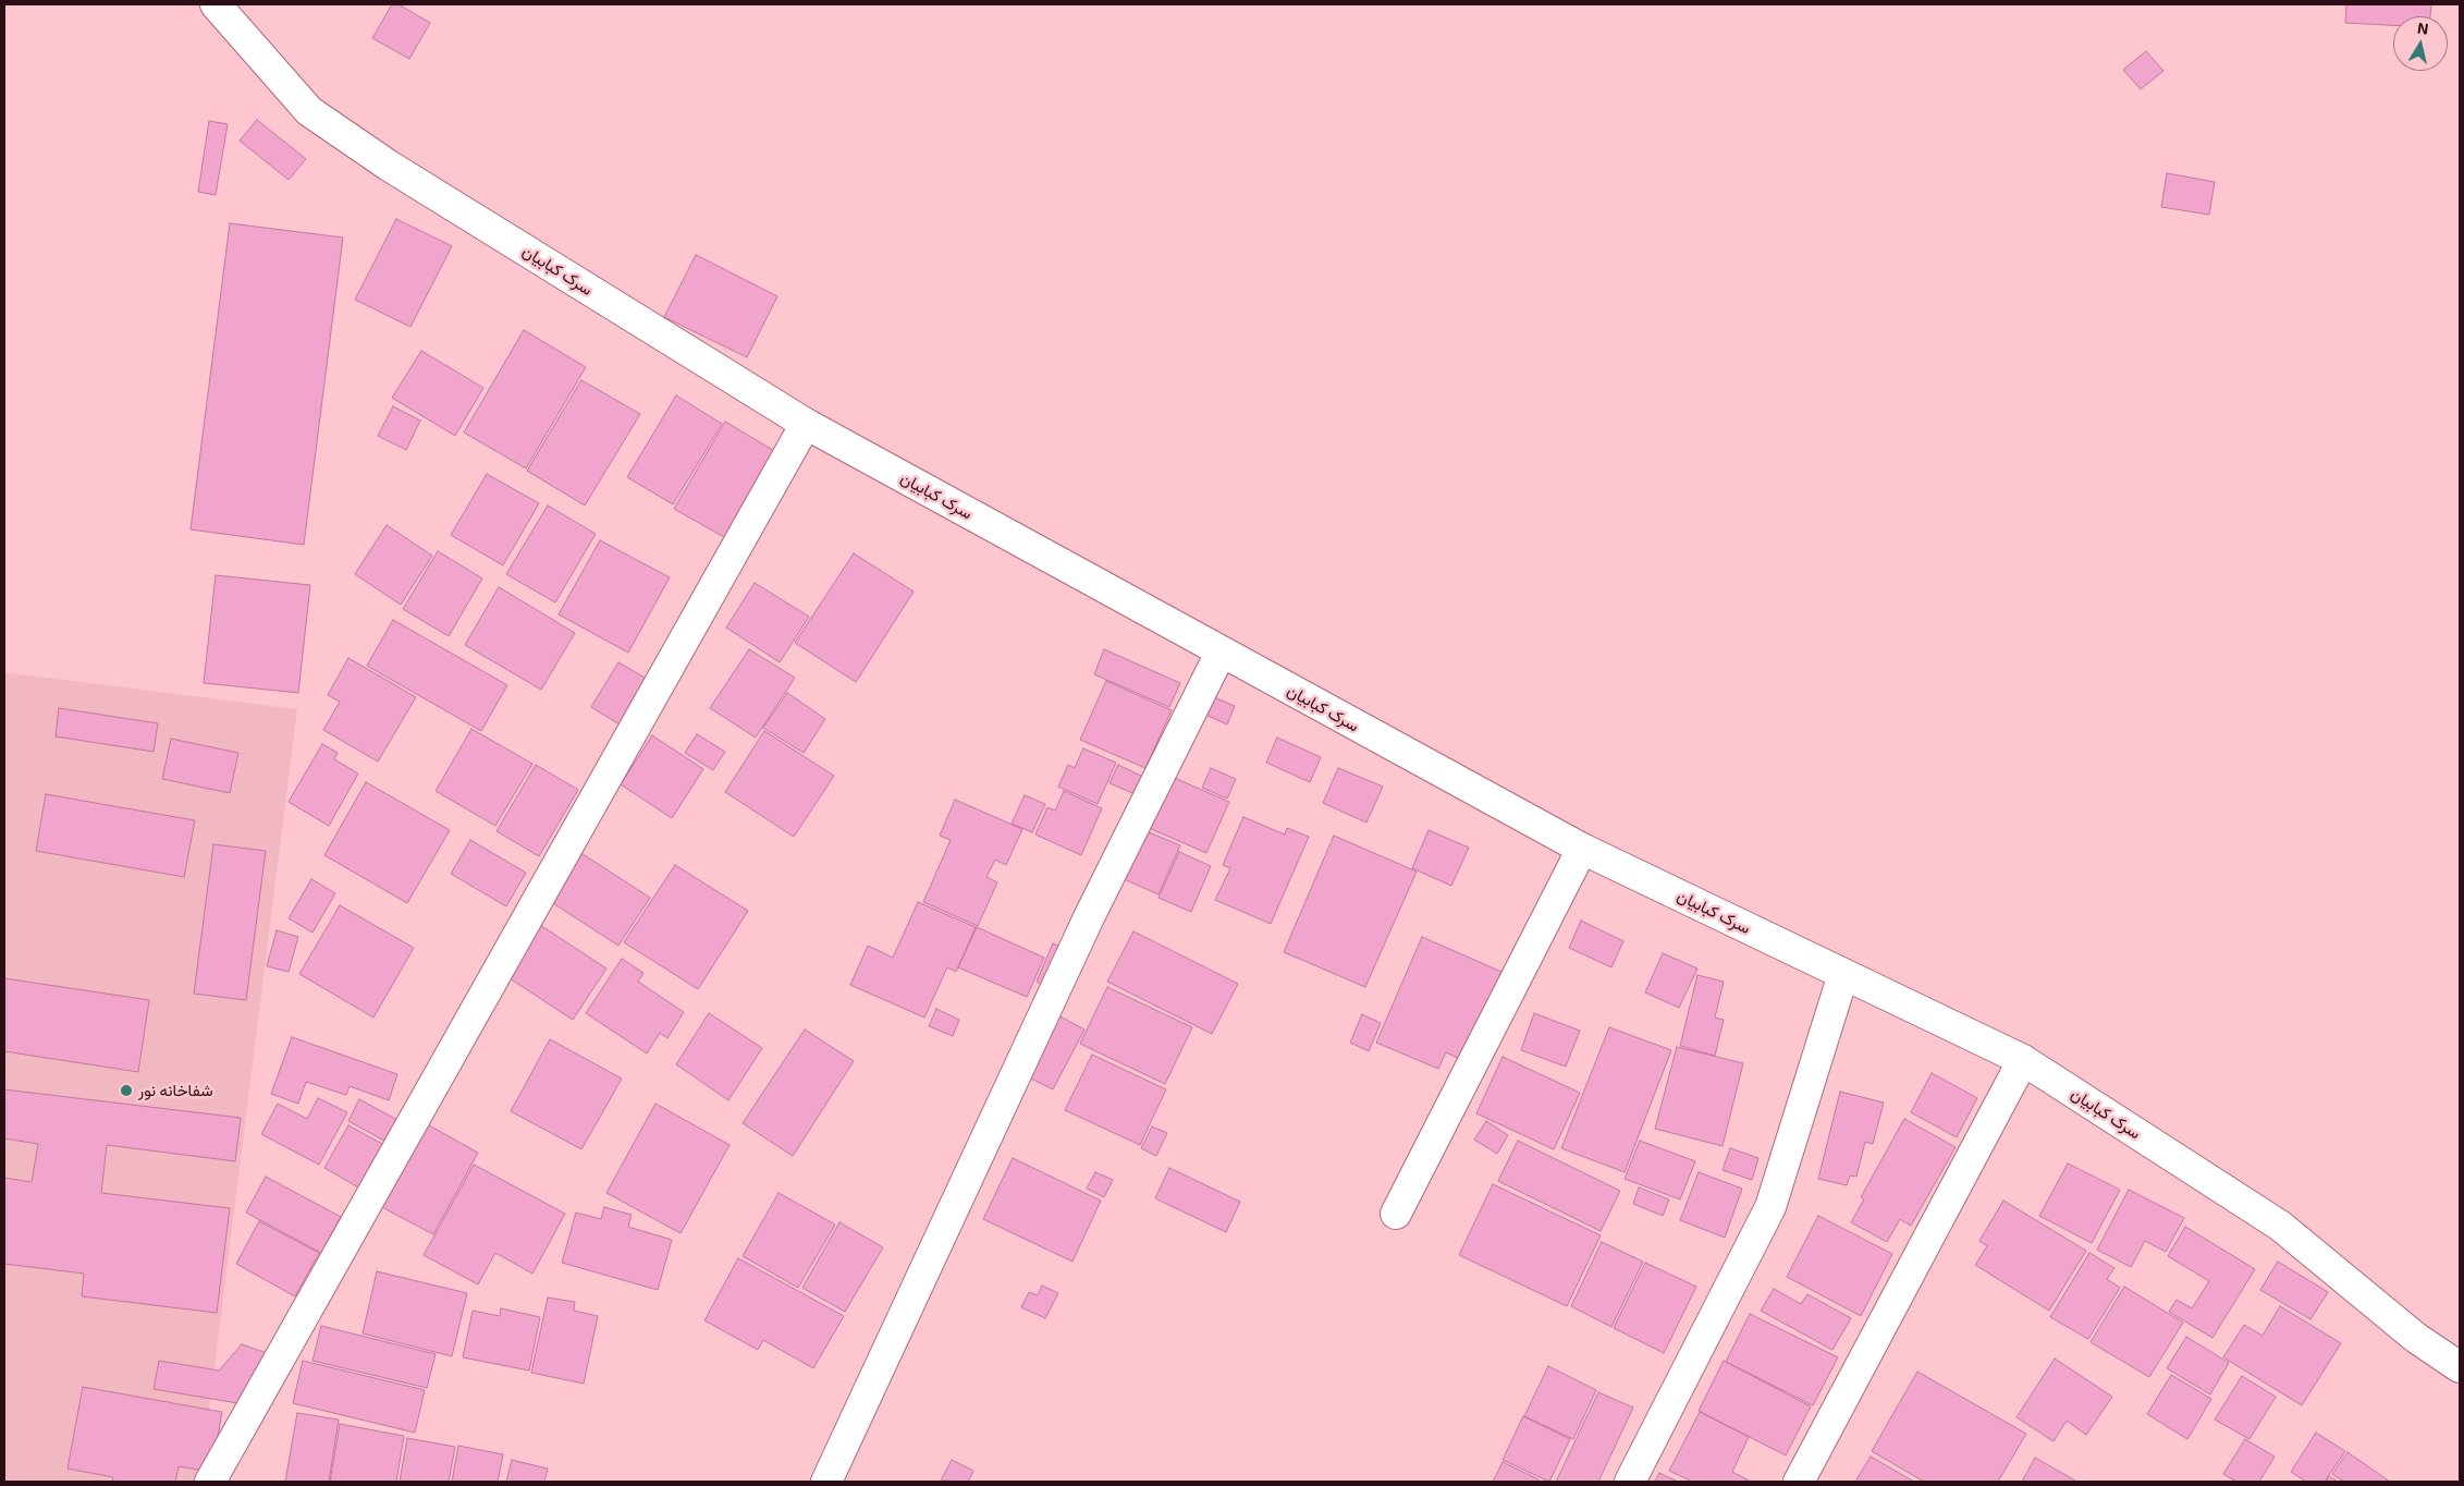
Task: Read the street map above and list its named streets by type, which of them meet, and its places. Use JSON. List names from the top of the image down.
{
  "streets": {
    "street": ["سرک کبابیان"]
  },
  "places": ["شفاخانه نور"],
  "north": "top"
}
